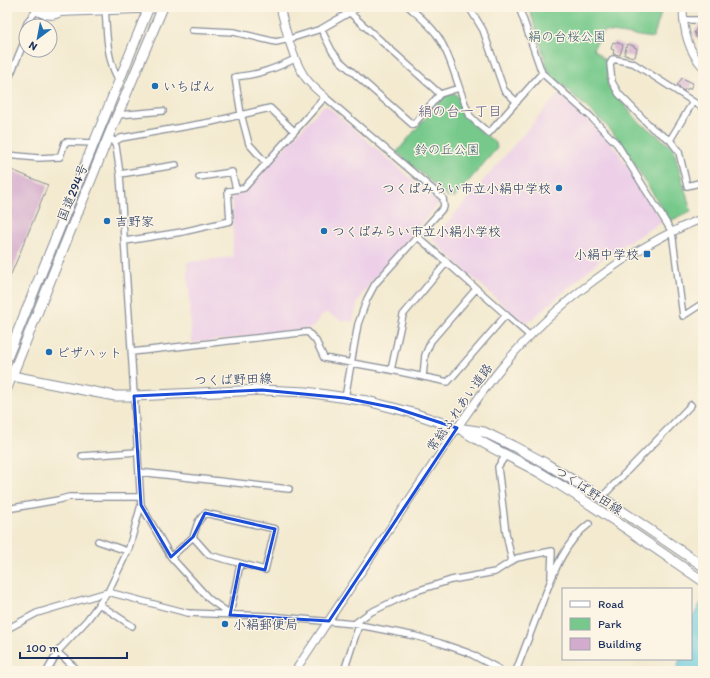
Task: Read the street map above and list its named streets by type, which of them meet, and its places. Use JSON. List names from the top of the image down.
{
  "streets": {
    "main road": ["国道294号", "つくば野田線"],
    "street": ["常総ふれあい道路"]
  },
  "crossings": [
    ["国道294号", "つくば野田線"],
    ["つくば野田線", "常総ふれあい道路"]
  ],
  "districts": ["絹の台一丁目"],
  "parks": ["絹の台桜公園", "鈴の丘公園"],
  "places": {
    "other": [
      "いちばん",
      "つくばみらい市立小絹中学校",
      "吉野家",
      "つくばみらい市立小絹小学校",
      "ピザハット",
      "小絹郵便局"
    ],
    "transit": ["小絹中学校"]
  },
  "legend": ["Road", "Park", "Building"],
  "scale_bar": "100 m",
  "north": "bottom left"
}
